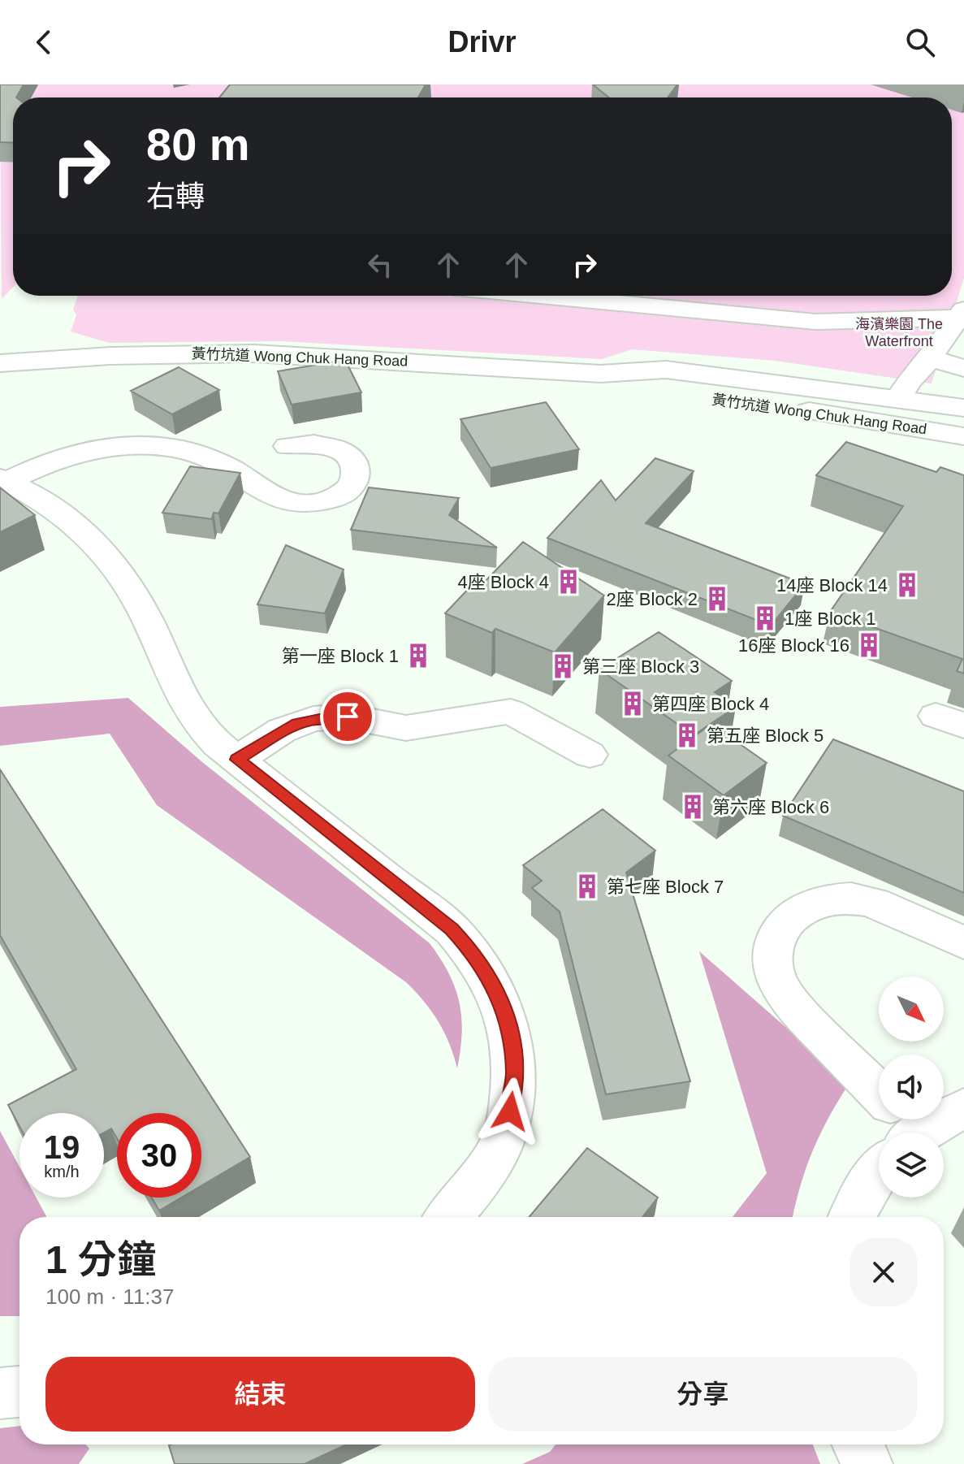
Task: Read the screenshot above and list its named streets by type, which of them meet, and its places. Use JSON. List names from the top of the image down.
{
  "streets": {
    "main road": ["黃竹坑道 Wong Chuk Hang Road"]
  },
  "parks": ["海濱樂園 The Waterfront"],
  "places": {
    "building": [
      "4座 Block 4",
      "14座 Block 14",
      "2座 Block 2",
      "1座 Block 1",
      "16座 Block 16",
      "第一座 Block 1",
      "第三座 Block 3",
      "第四座 Block 4",
      "第五座 Block 5",
      "第六座 Block 6",
      "第七座 Block 7"
    ]
  },
  "north": "bottom right",
  "page": {
    "header": "Drivr",
    "turn": ["80 m", "右轉"],
    "speed": "19 km/h",
    "limit": "30",
    "heading": ["1 分鐘", "100 m · 11:37"],
    "buttons": ["結束", "分享"]
  }
}
